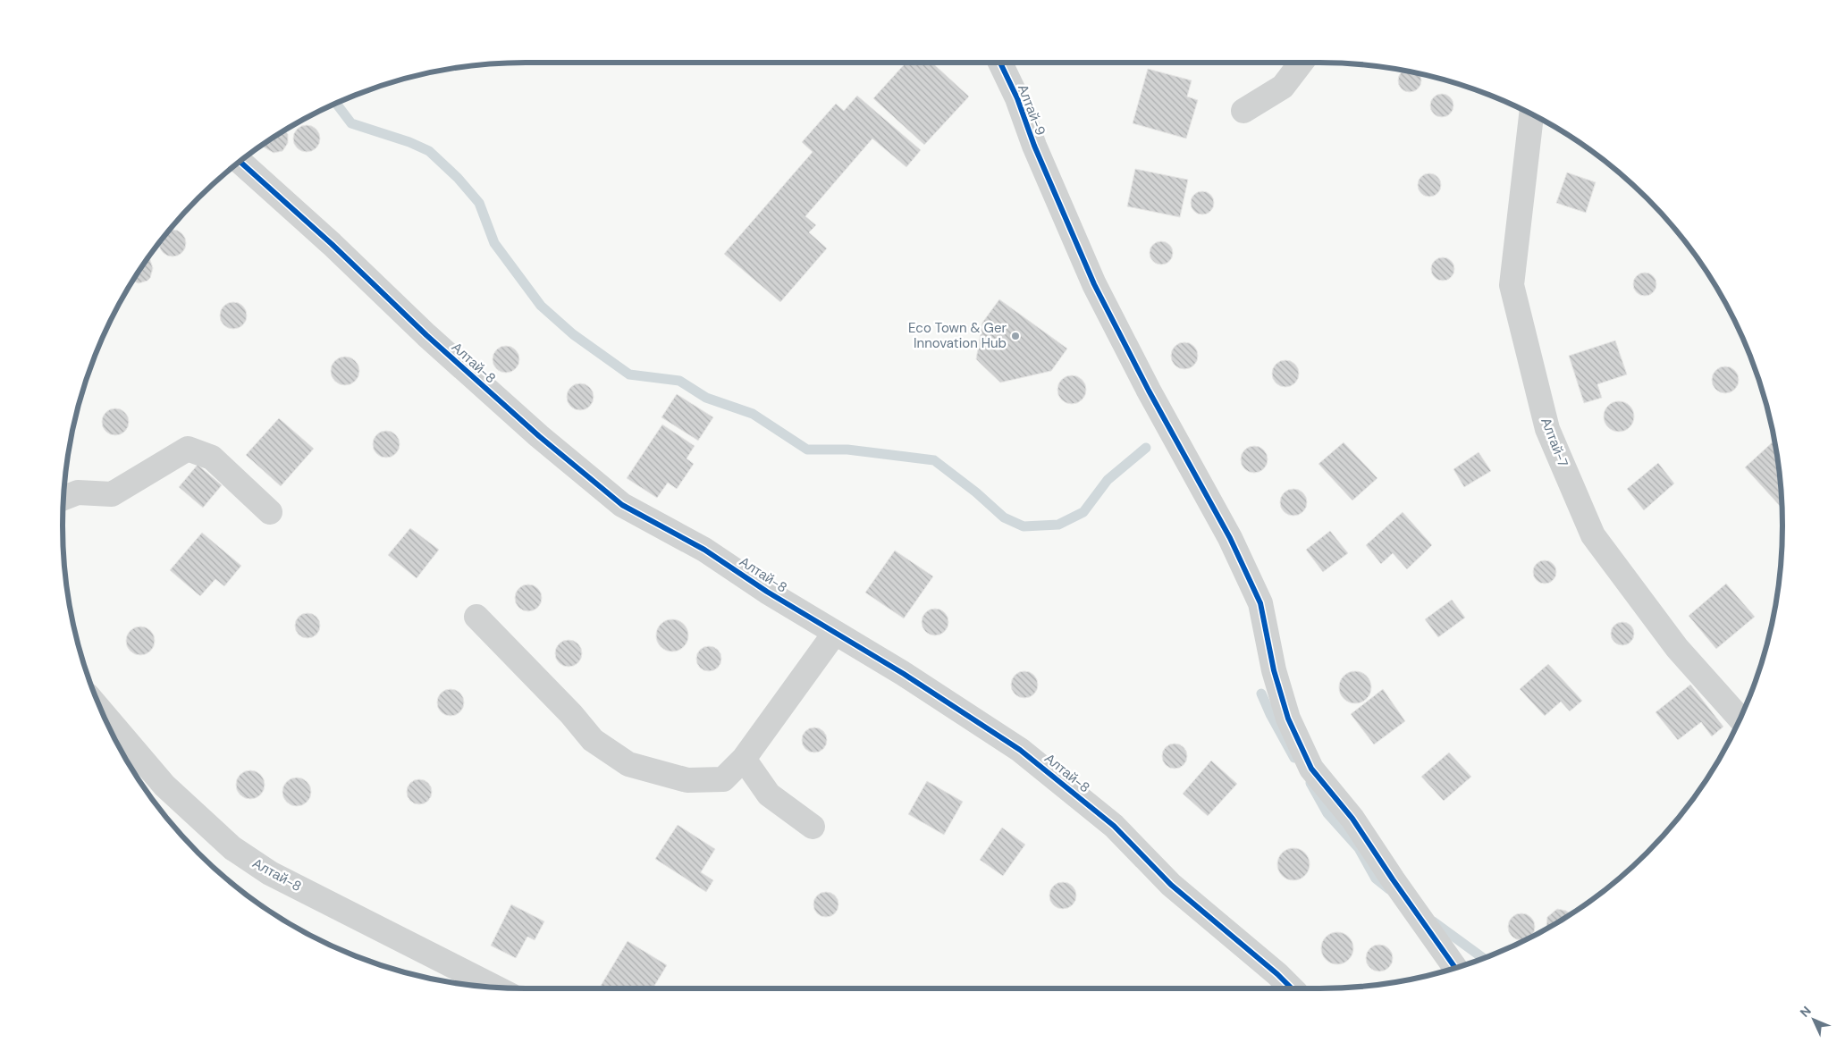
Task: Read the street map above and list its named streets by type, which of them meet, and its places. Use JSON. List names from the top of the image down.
{
  "streets": {
    "street": ["Алтай-9", "Алтай-8", "Алтай-7"]
  },
  "places": ["Eco Town & Ger Innovation Hub"],
  "north": "top left"
}
